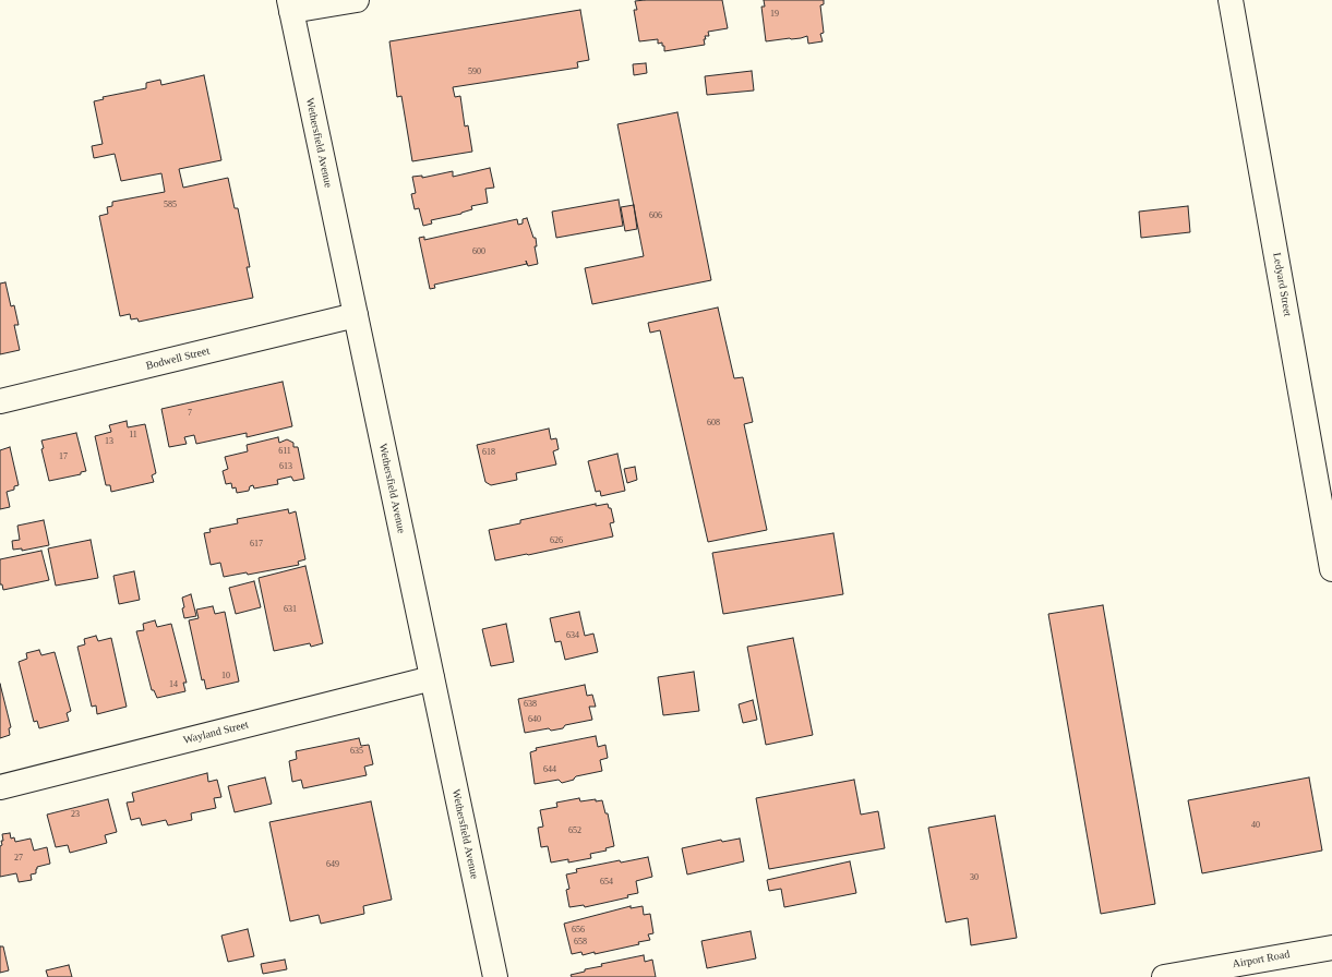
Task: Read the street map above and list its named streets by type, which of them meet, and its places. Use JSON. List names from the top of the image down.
{
  "streets": {
    "street": [
      "Wethersfield Avenue",
      "Ledyard Street",
      "Bodwell Street",
      "Wayland Street",
      "Airport Road"
    ]
  },
  "crossings": [
    ["Wethersfield Avenue", "Bodwell Street"],
    ["Wethersfield Avenue", "Wayland Street"]
  ],
  "house_numbers": [
    "19",
    "590",
    "585",
    "606",
    "600",
    "7",
    "608",
    "11",
    "13",
    "611",
    "618",
    "17",
    "613",
    "626",
    "617",
    "631",
    "634",
    "10",
    "14",
    "638",
    "640",
    "635",
    "644",
    "23",
    "40",
    "652",
    "27",
    "649",
    "30",
    "654",
    "656",
    "658"
  ]
}
